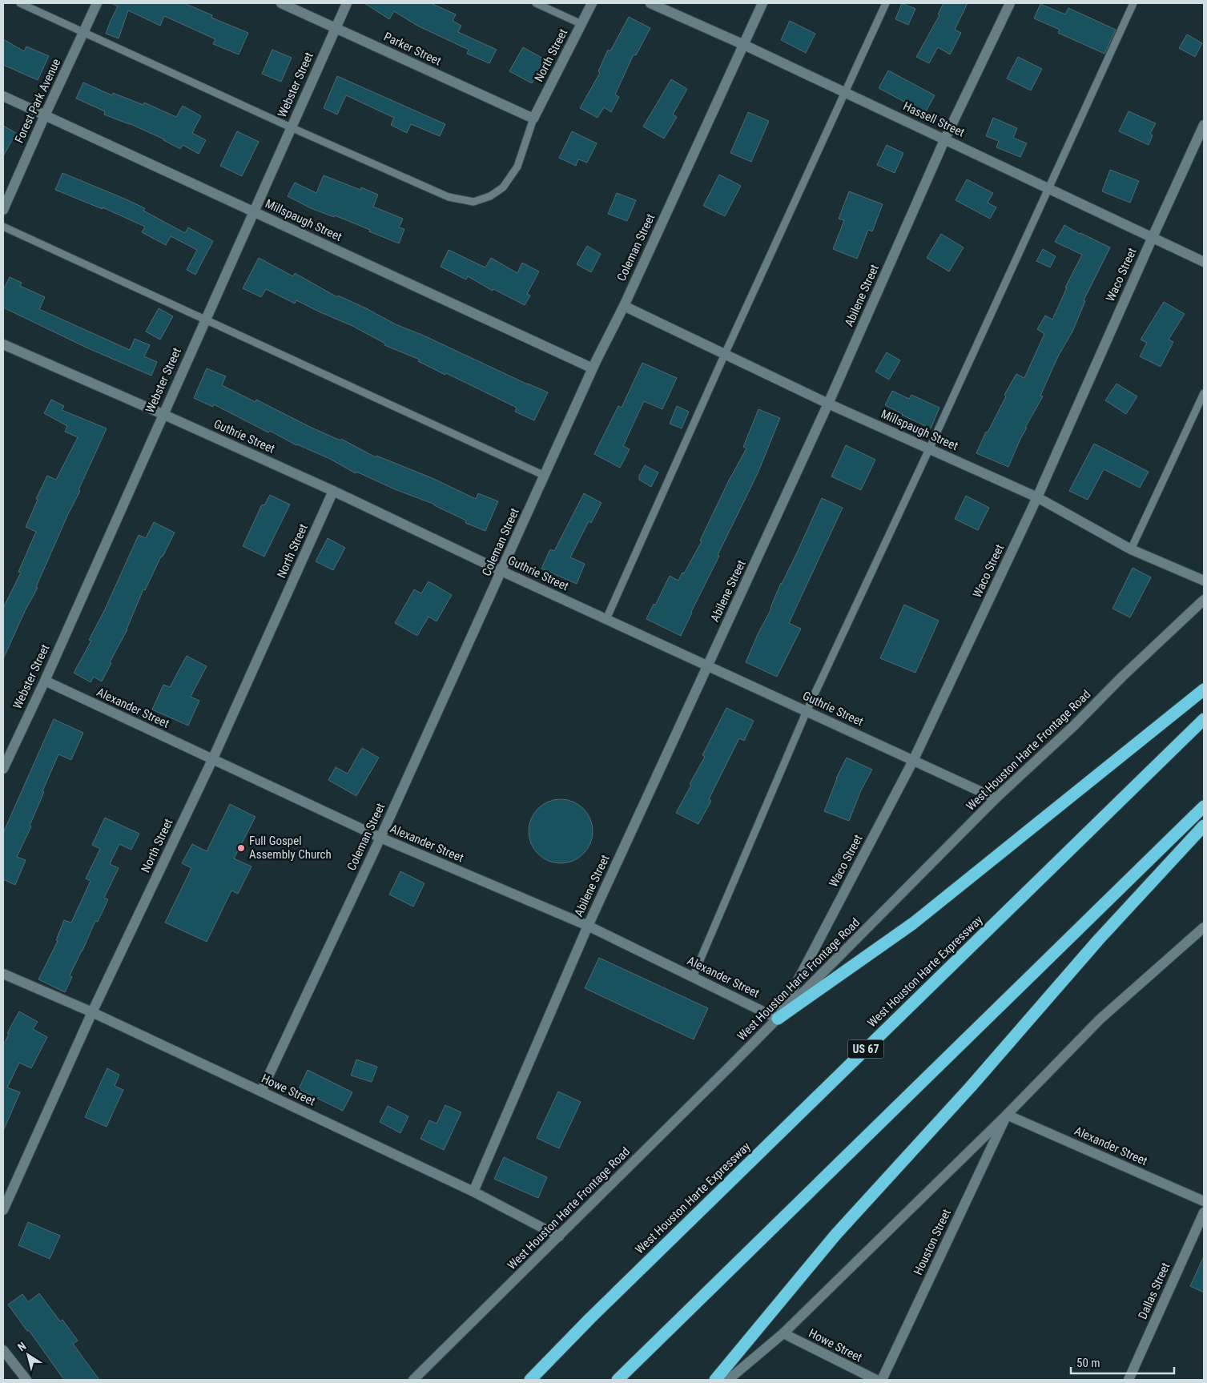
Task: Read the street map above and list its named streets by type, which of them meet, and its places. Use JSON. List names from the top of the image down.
{
  "streets": {
    "highway": ["West Houston Harte Expressway", "US 67"],
    "street": [
      "Parker Street",
      "North Street",
      "Webster Street",
      "Forest Park Avenue",
      "Hassell Street",
      "Millspaugh Street",
      "Coleman Street",
      "Waco Street",
      "Abilene Street",
      "Guthrie Street",
      "Alexander Street",
      "West Houston Harte Frontage Road",
      "Howe Street",
      "Houston Street",
      "Dallas Street"
    ]
  },
  "crossings": [
    ["Parker Street", "North Street"],
    ["Parker Street", "Webster Street"],
    ["North Street", "Guthrie Street"],
    ["North Street", "Alexander Street"],
    ["North Street", "Howe Street"],
    ["Webster Street", "Millspaugh Street"],
    ["Webster Street", "Guthrie Street"],
    ["Webster Street", "Alexander Street"],
    ["Forest Park Avenue", "Millspaugh Street"],
    ["Hassell Street", "Coleman Street"],
    ["Hassell Street", "Waco Street"],
    ["Hassell Street", "Abilene Street"],
    ["Millspaugh Street", "Coleman Street"],
    ["Millspaugh Street", "Waco Street"],
    ["Millspaugh Street", "Abilene Street"],
    ["Coleman Street", "Guthrie Street"],
    ["Coleman Street", "Alexander Street"],
    ["Coleman Street", "Howe Street"],
    ["Waco Street", "Guthrie Street"],
    ["Waco Street", "Alexander Street"],
    ["Waco Street", "West Houston Harte Frontage Road"],
    ["Abilene Street", "Guthrie Street"],
    ["Abilene Street", "Alexander Street"],
    ["Abilene Street", "Howe Street"],
    ["Guthrie Street", "West Houston Harte Frontage Road"],
    ["Alexander Street", "West Houston Harte Frontage Road"],
    ["Alexander Street", "Houston Street"],
    ["West Houston Harte Frontage Road", "Howe Street"]
  ],
  "places": ["Full Gospel Assembly Church"],
  "scale_bar": "50 m",
  "north": "top left"
}
